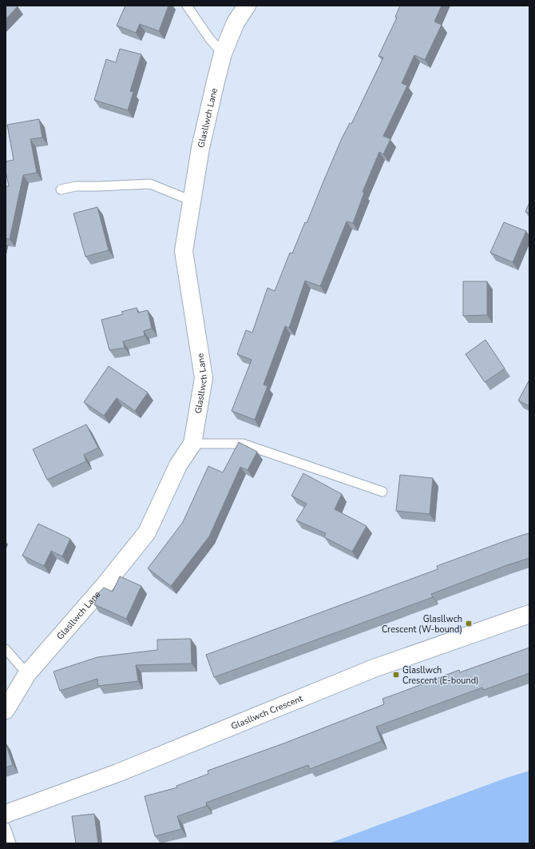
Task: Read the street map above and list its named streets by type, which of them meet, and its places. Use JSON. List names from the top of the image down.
{
  "streets": {
    "street": ["Glasllwch Lane", "Glasllwch Crescent"]
  },
  "places": {
    "transit": ["Glasllwch Crescent (W-bound)", "Glasllwch Crescent (E-bound)"]
  }
}
